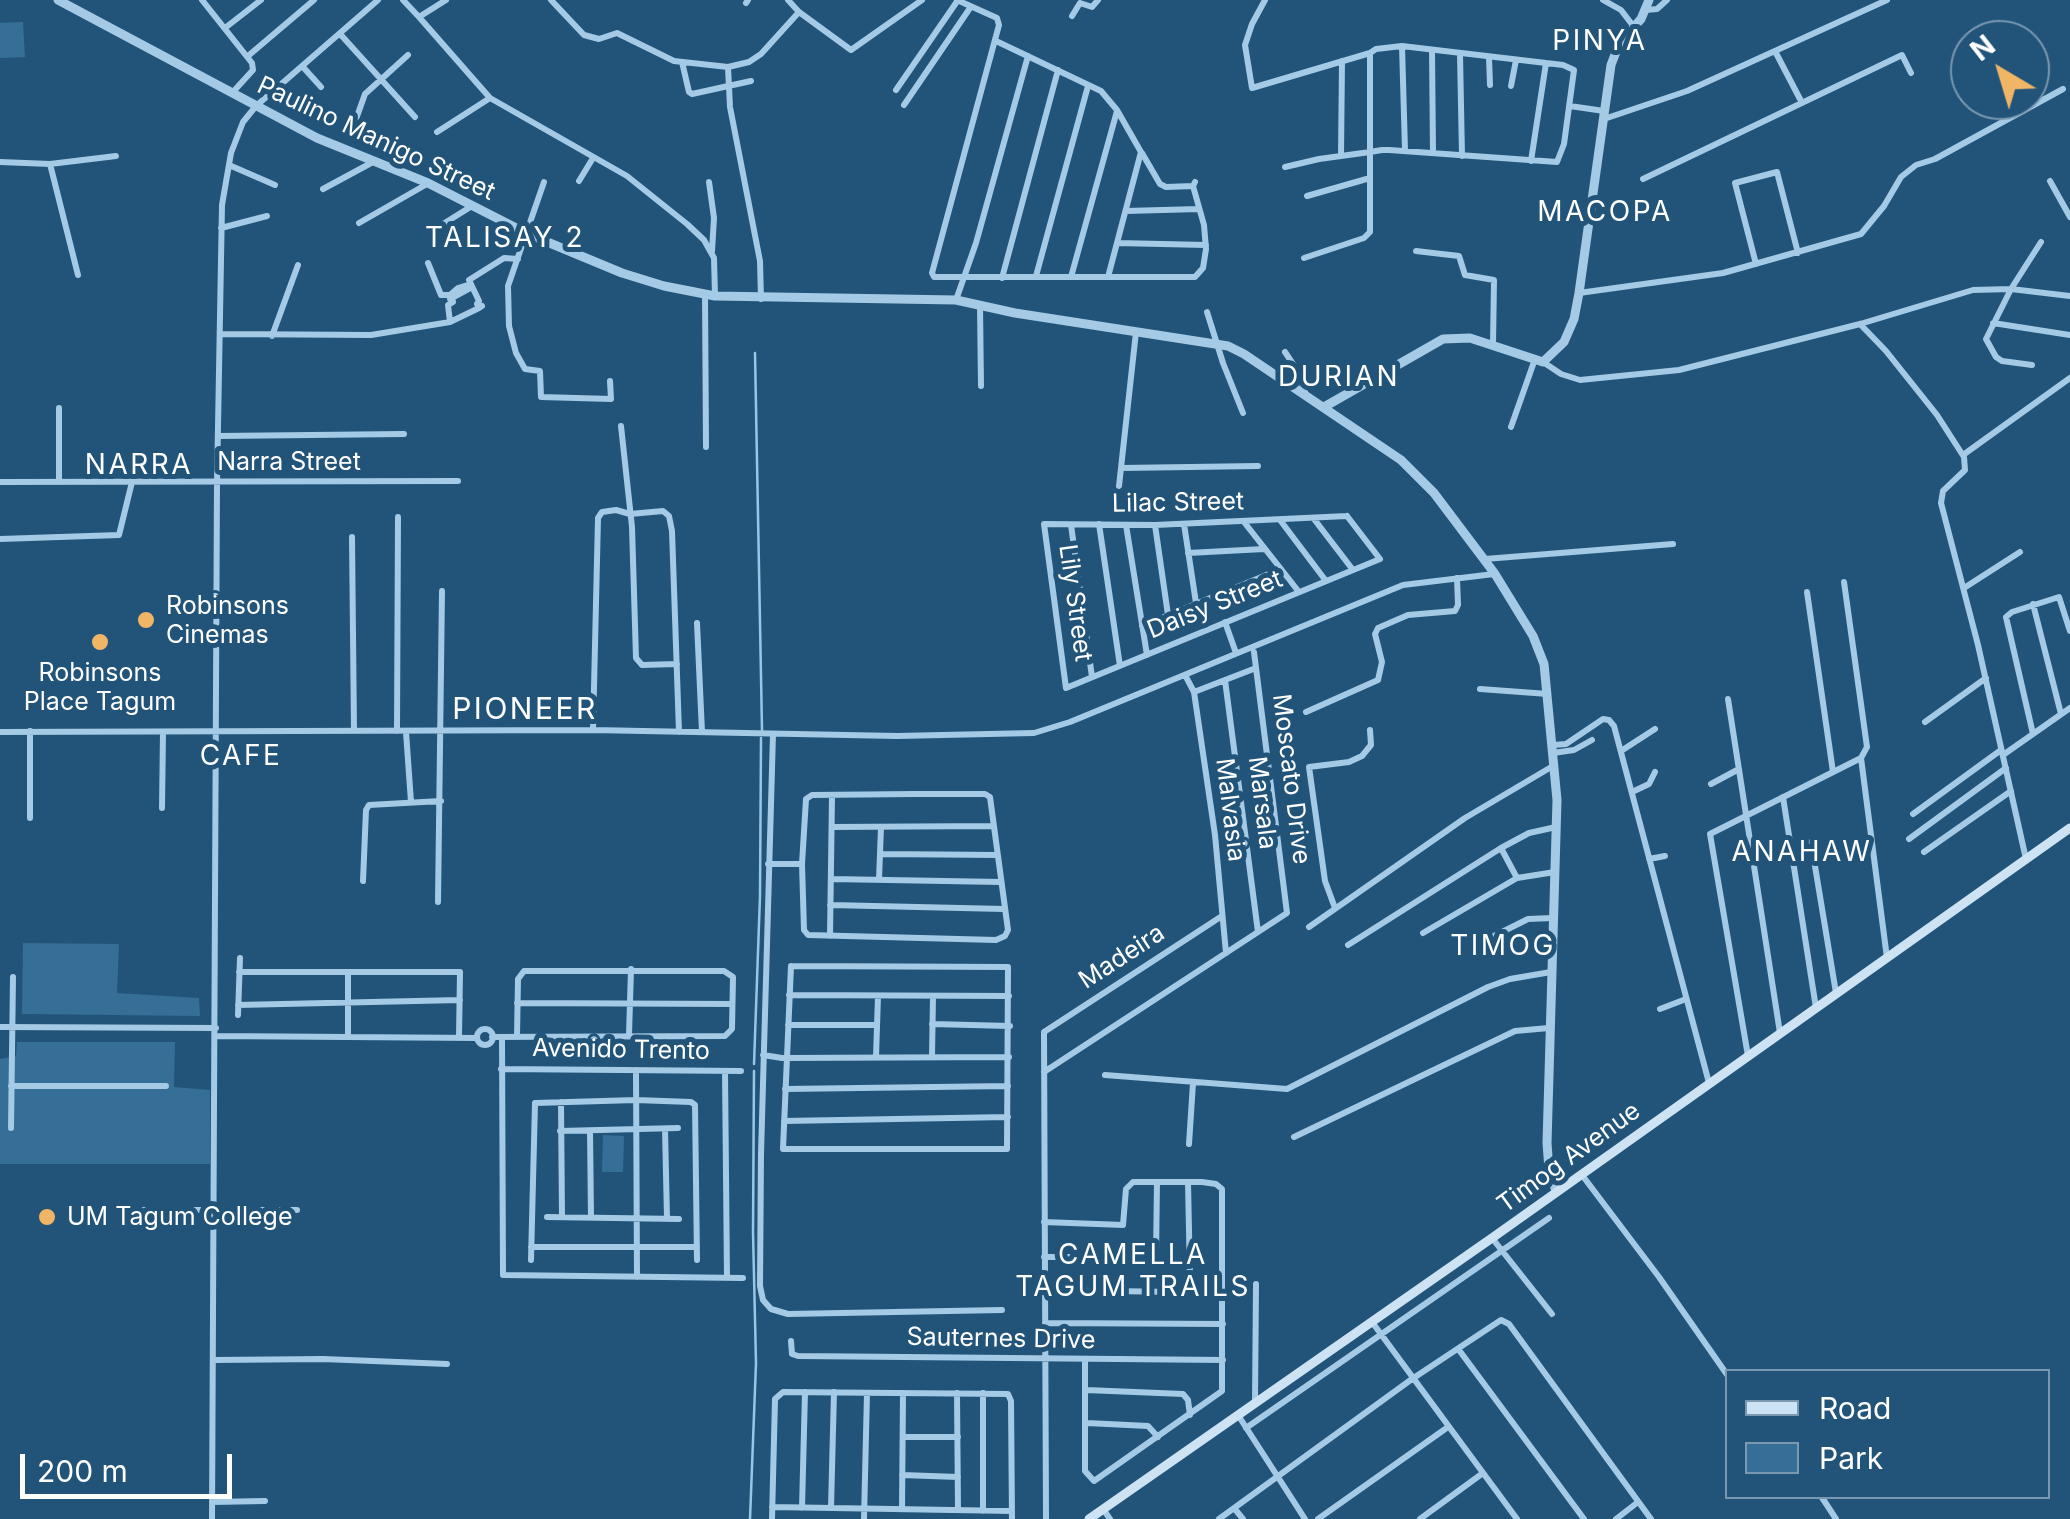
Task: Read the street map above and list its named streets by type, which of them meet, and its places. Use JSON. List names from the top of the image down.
{
  "streets": {
    "main road": ["Timog Avenue"],
    "street": [
      "Paulino Manigo Street",
      "Narra Street",
      "Lilac Street",
      "Lily Street",
      "Daisy Street",
      "Moscato Drive",
      "Marsala",
      "Malvasia",
      "Madeira",
      "Avenido Trento",
      "Sauternes Drive"
    ]
  },
  "crossings": [
    ["Paulino Manigo Street", "Timog Avenue"],
    ["Lilac Street", "Lily Street"],
    ["Lilac Street", "Daisy Street"],
    ["Lily Street", "Daisy Street"],
    ["Moscato Drive", "Marsala"],
    ["Malvasia", "Madeira"]
  ],
  "districts": [
    "PINYA",
    "MACOPA",
    "TALISAY 2",
    "DURIAN",
    "NARRA",
    "PIONEER",
    "CAFE",
    "ANAHAW",
    "TIMOG",
    "CAMELLA TAGUM TRAILS"
  ],
  "places": ["Robinsons Cinemas", "Robinsons Place Tagum", "UM Tagum College"],
  "legend": ["Road", "Park"],
  "scale_bar": "200 m",
  "north": "top left"
}
